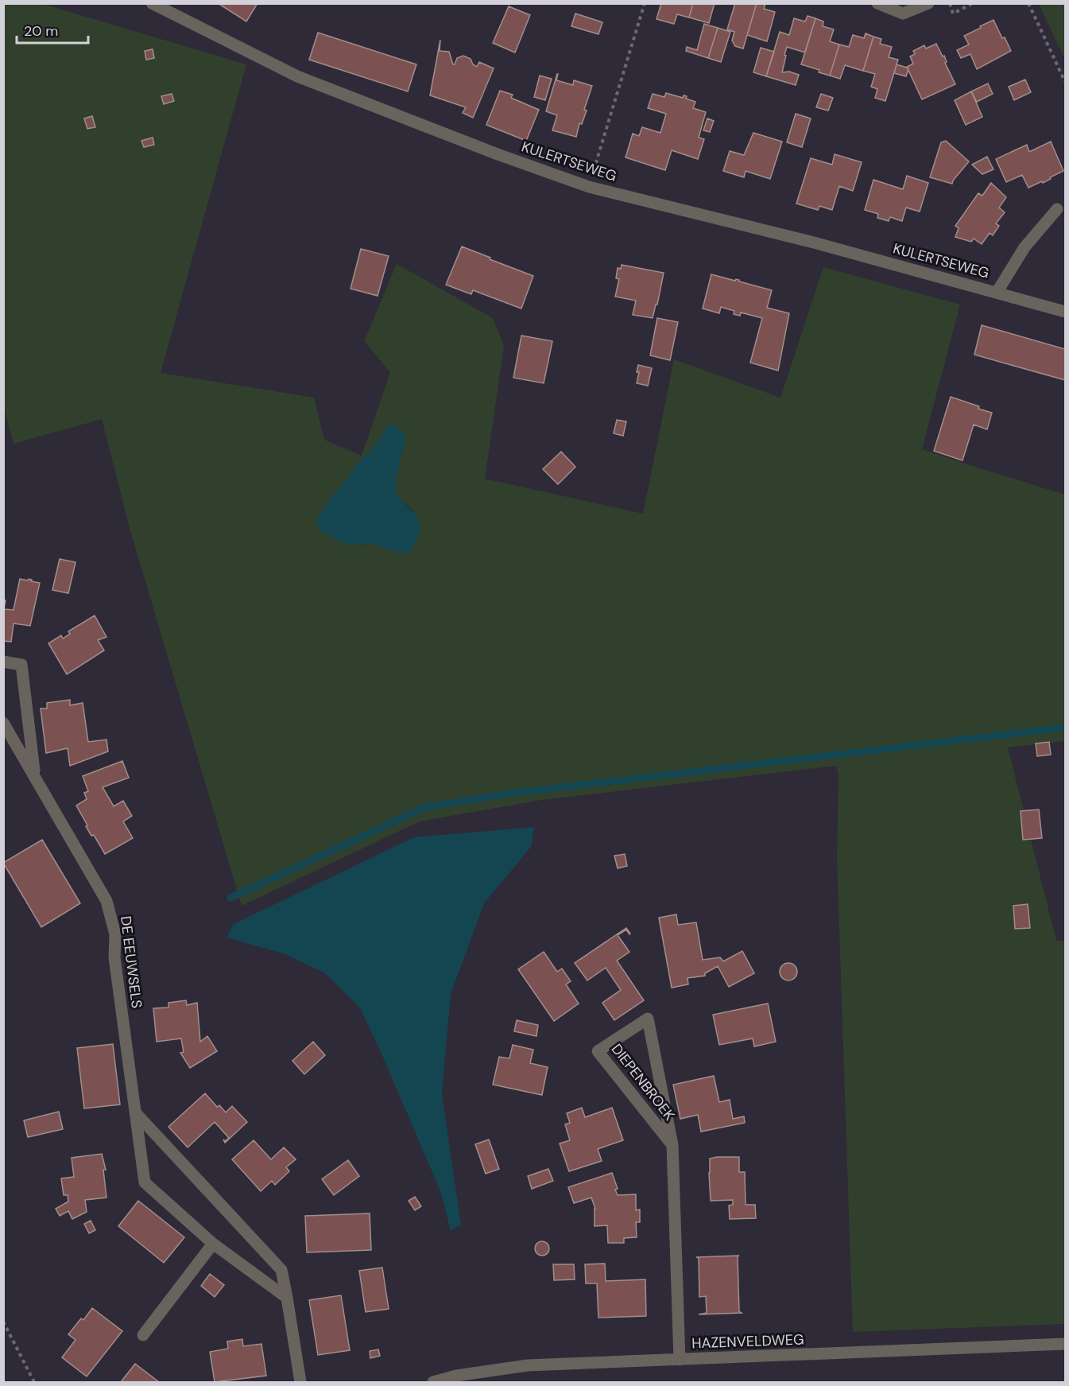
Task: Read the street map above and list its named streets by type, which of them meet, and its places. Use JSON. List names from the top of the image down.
{
  "streets": {
    "street": [
      "KULERTSEWEG",
      "DE EEUWSELS",
      "DIEPENBROEK",
      "HAZENVELDWEG"
    ]
  },
  "crossings": [
    ["DIEPENBROEK", "HAZENVELDWEG"]
  ],
  "scale_bar": "20 m"
}
